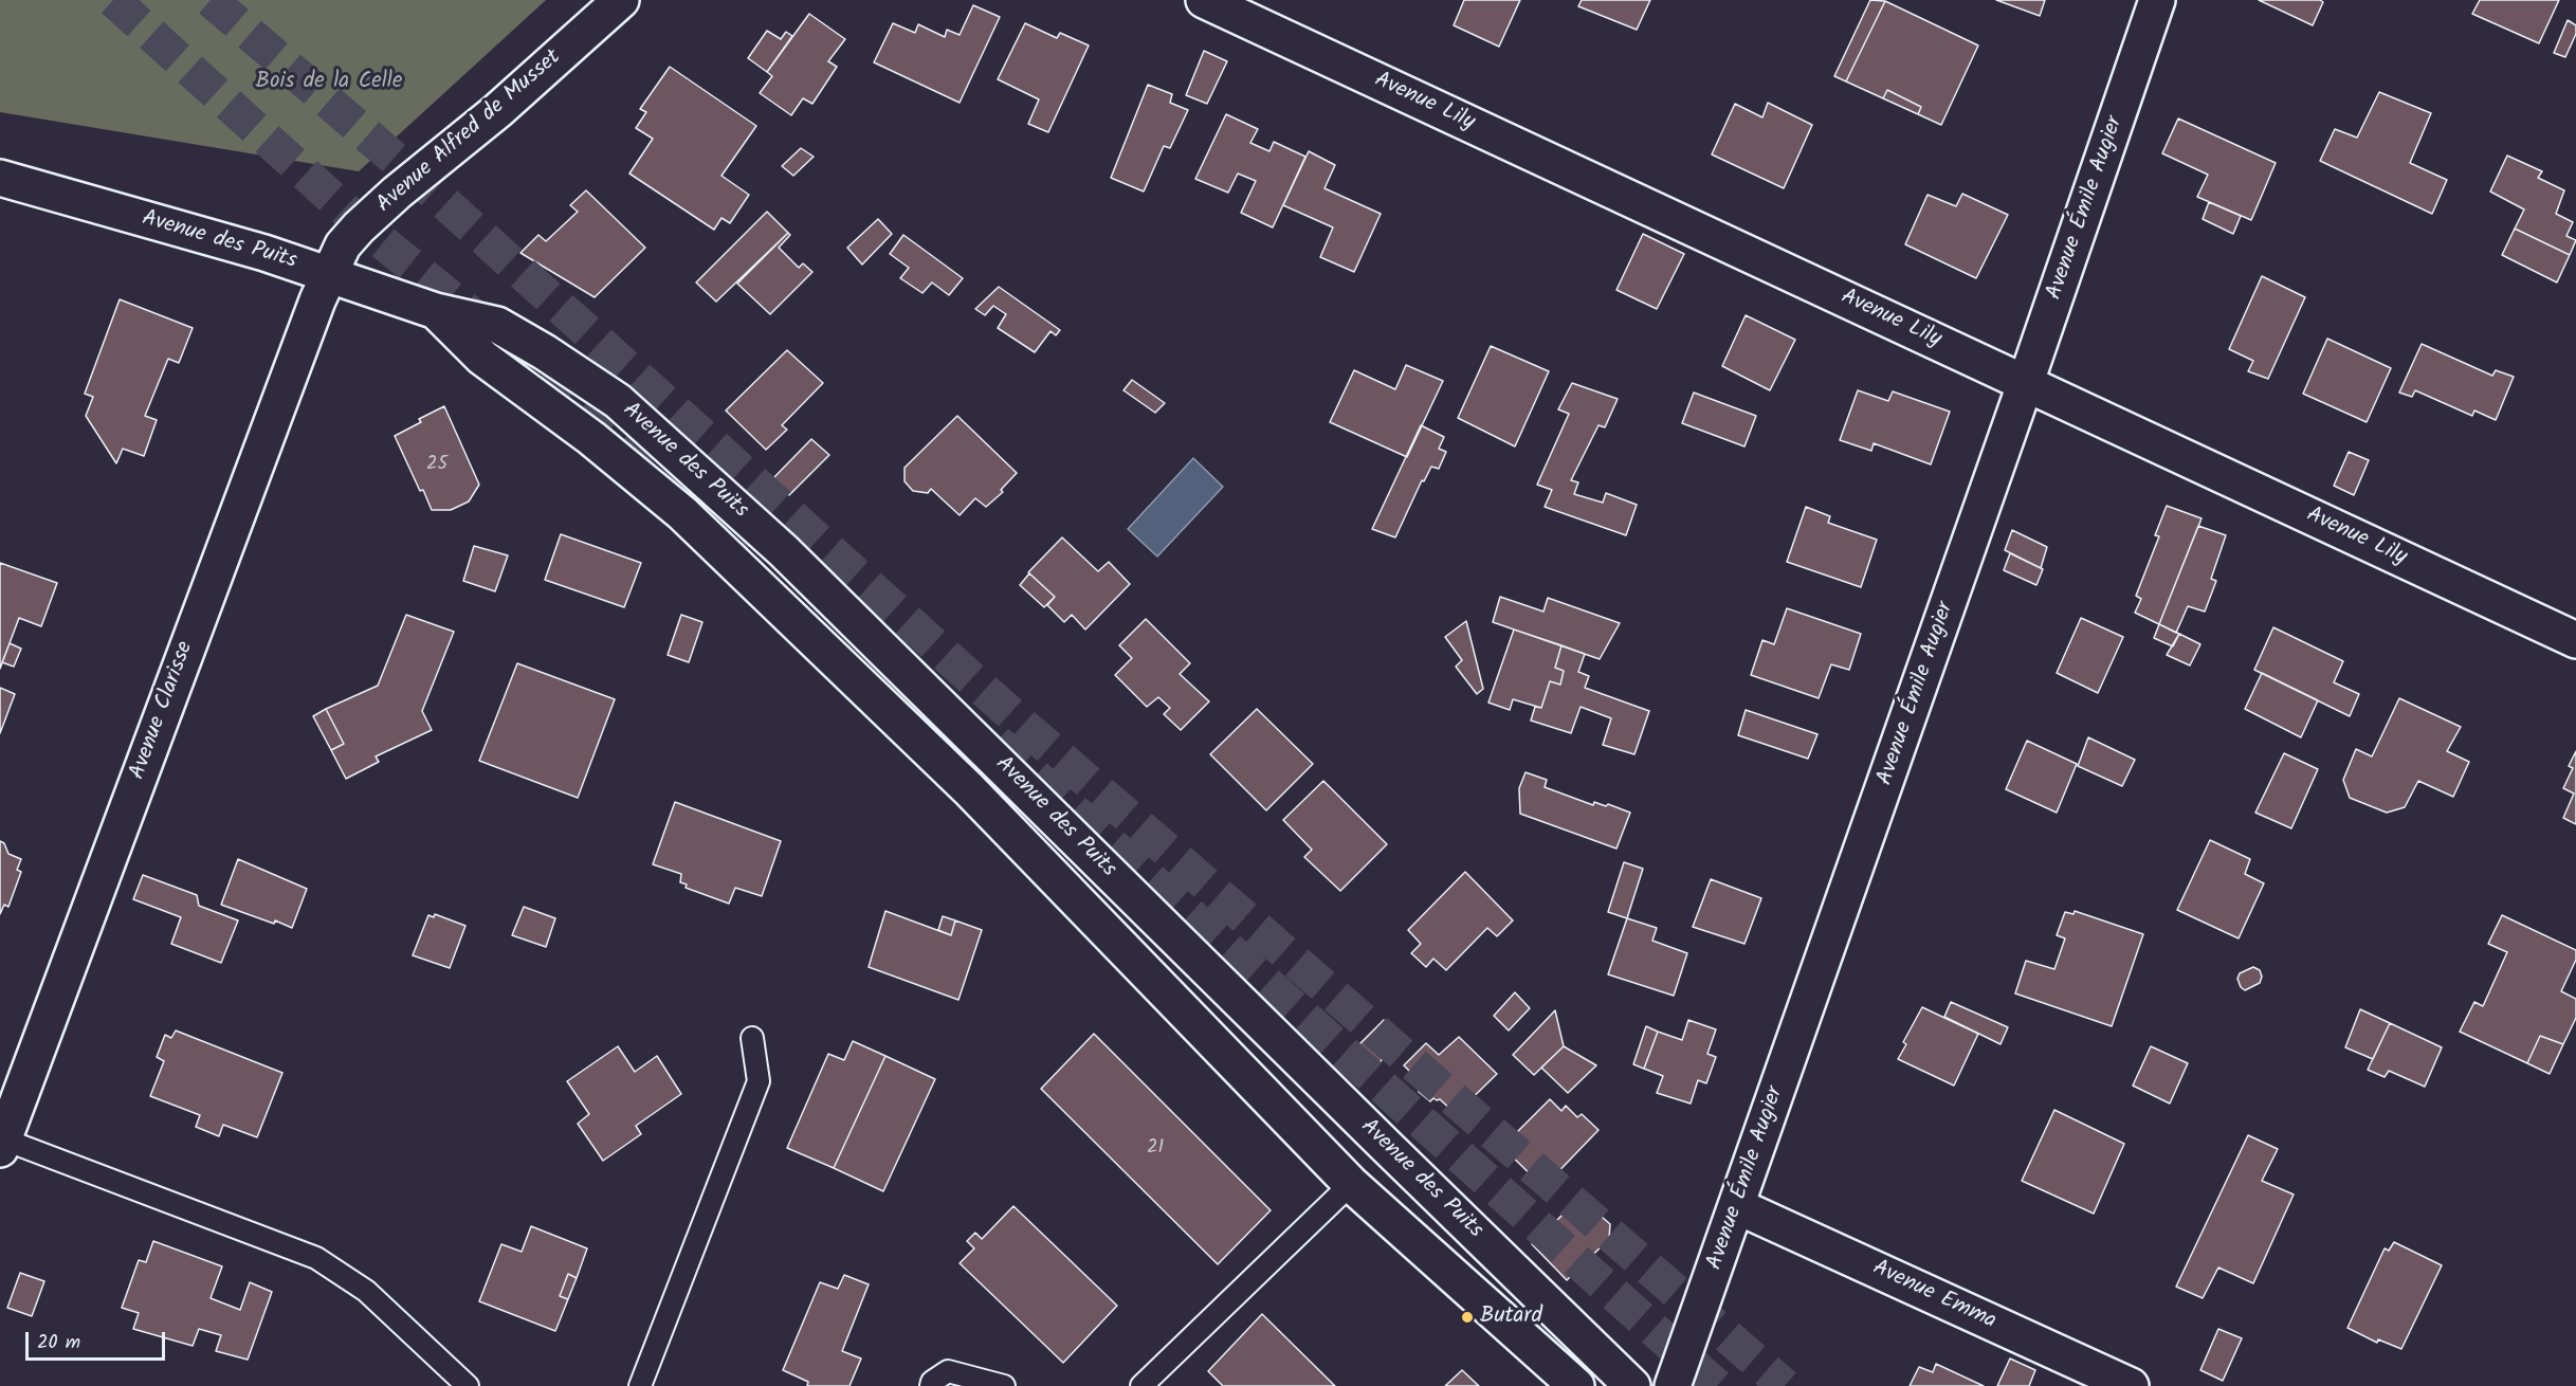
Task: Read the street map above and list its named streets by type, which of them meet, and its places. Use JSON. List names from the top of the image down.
{
  "streets": {
    "street": [
      "Avenue Lily",
      "Avenue Alfred de Musset",
      "Avenue Émile Augier",
      "Avenue des Puits",
      "Avenue Clarisse",
      "Avenue Emma"
    ]
  },
  "crossings": [
    ["Avenue Lily", "Avenue Émile Augier"],
    ["Avenue Alfred de Musset", "Avenue des Puits"],
    ["Avenue Alfred de Musset", "Avenue Clarisse"],
    ["Avenue Émile Augier", "Avenue Emma"],
    ["Avenue des Puits", "Avenue Clarisse"]
  ],
  "parks": ["Bois de la Celle"],
  "places": ["Butard"],
  "house_numbers": ["25", "21"],
  "scale_bar": "20 m"
}
